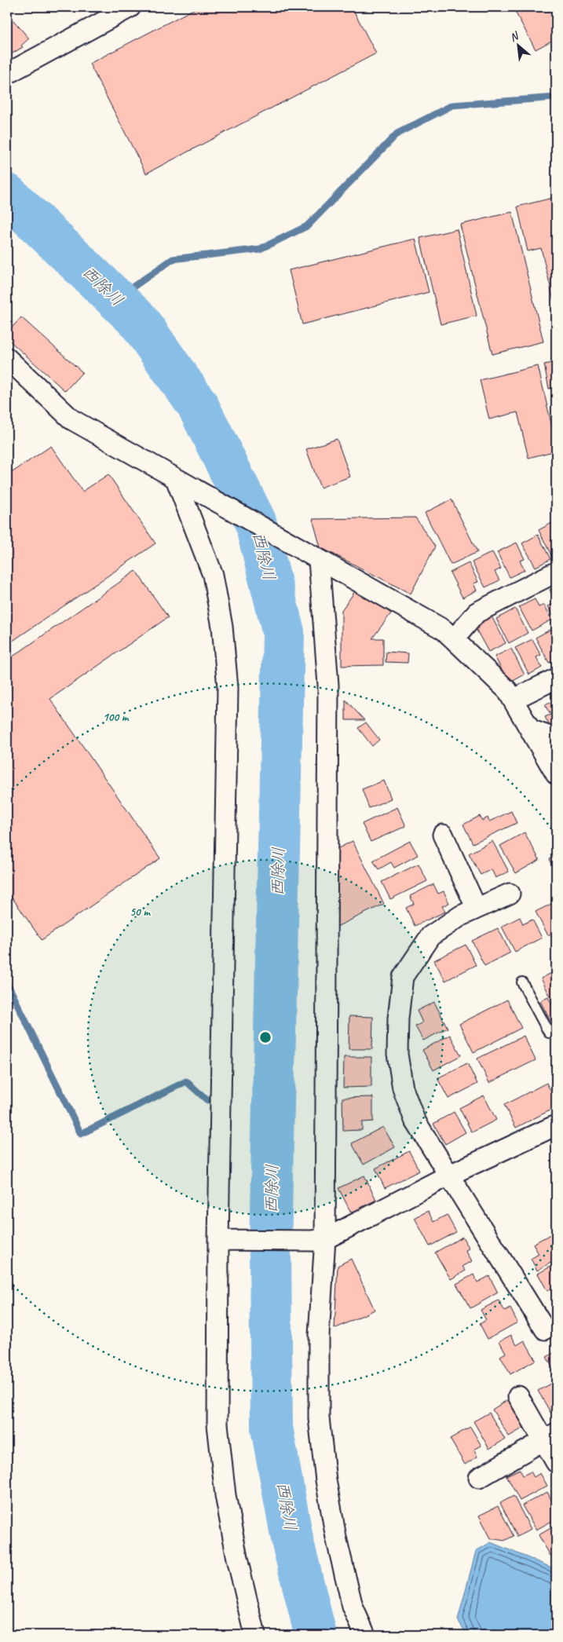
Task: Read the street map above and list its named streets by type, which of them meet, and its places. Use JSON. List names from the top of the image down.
{
  "water": ["西除川"],
  "north": "top left",
  "rings": ["100 m", "50 m"]
}
